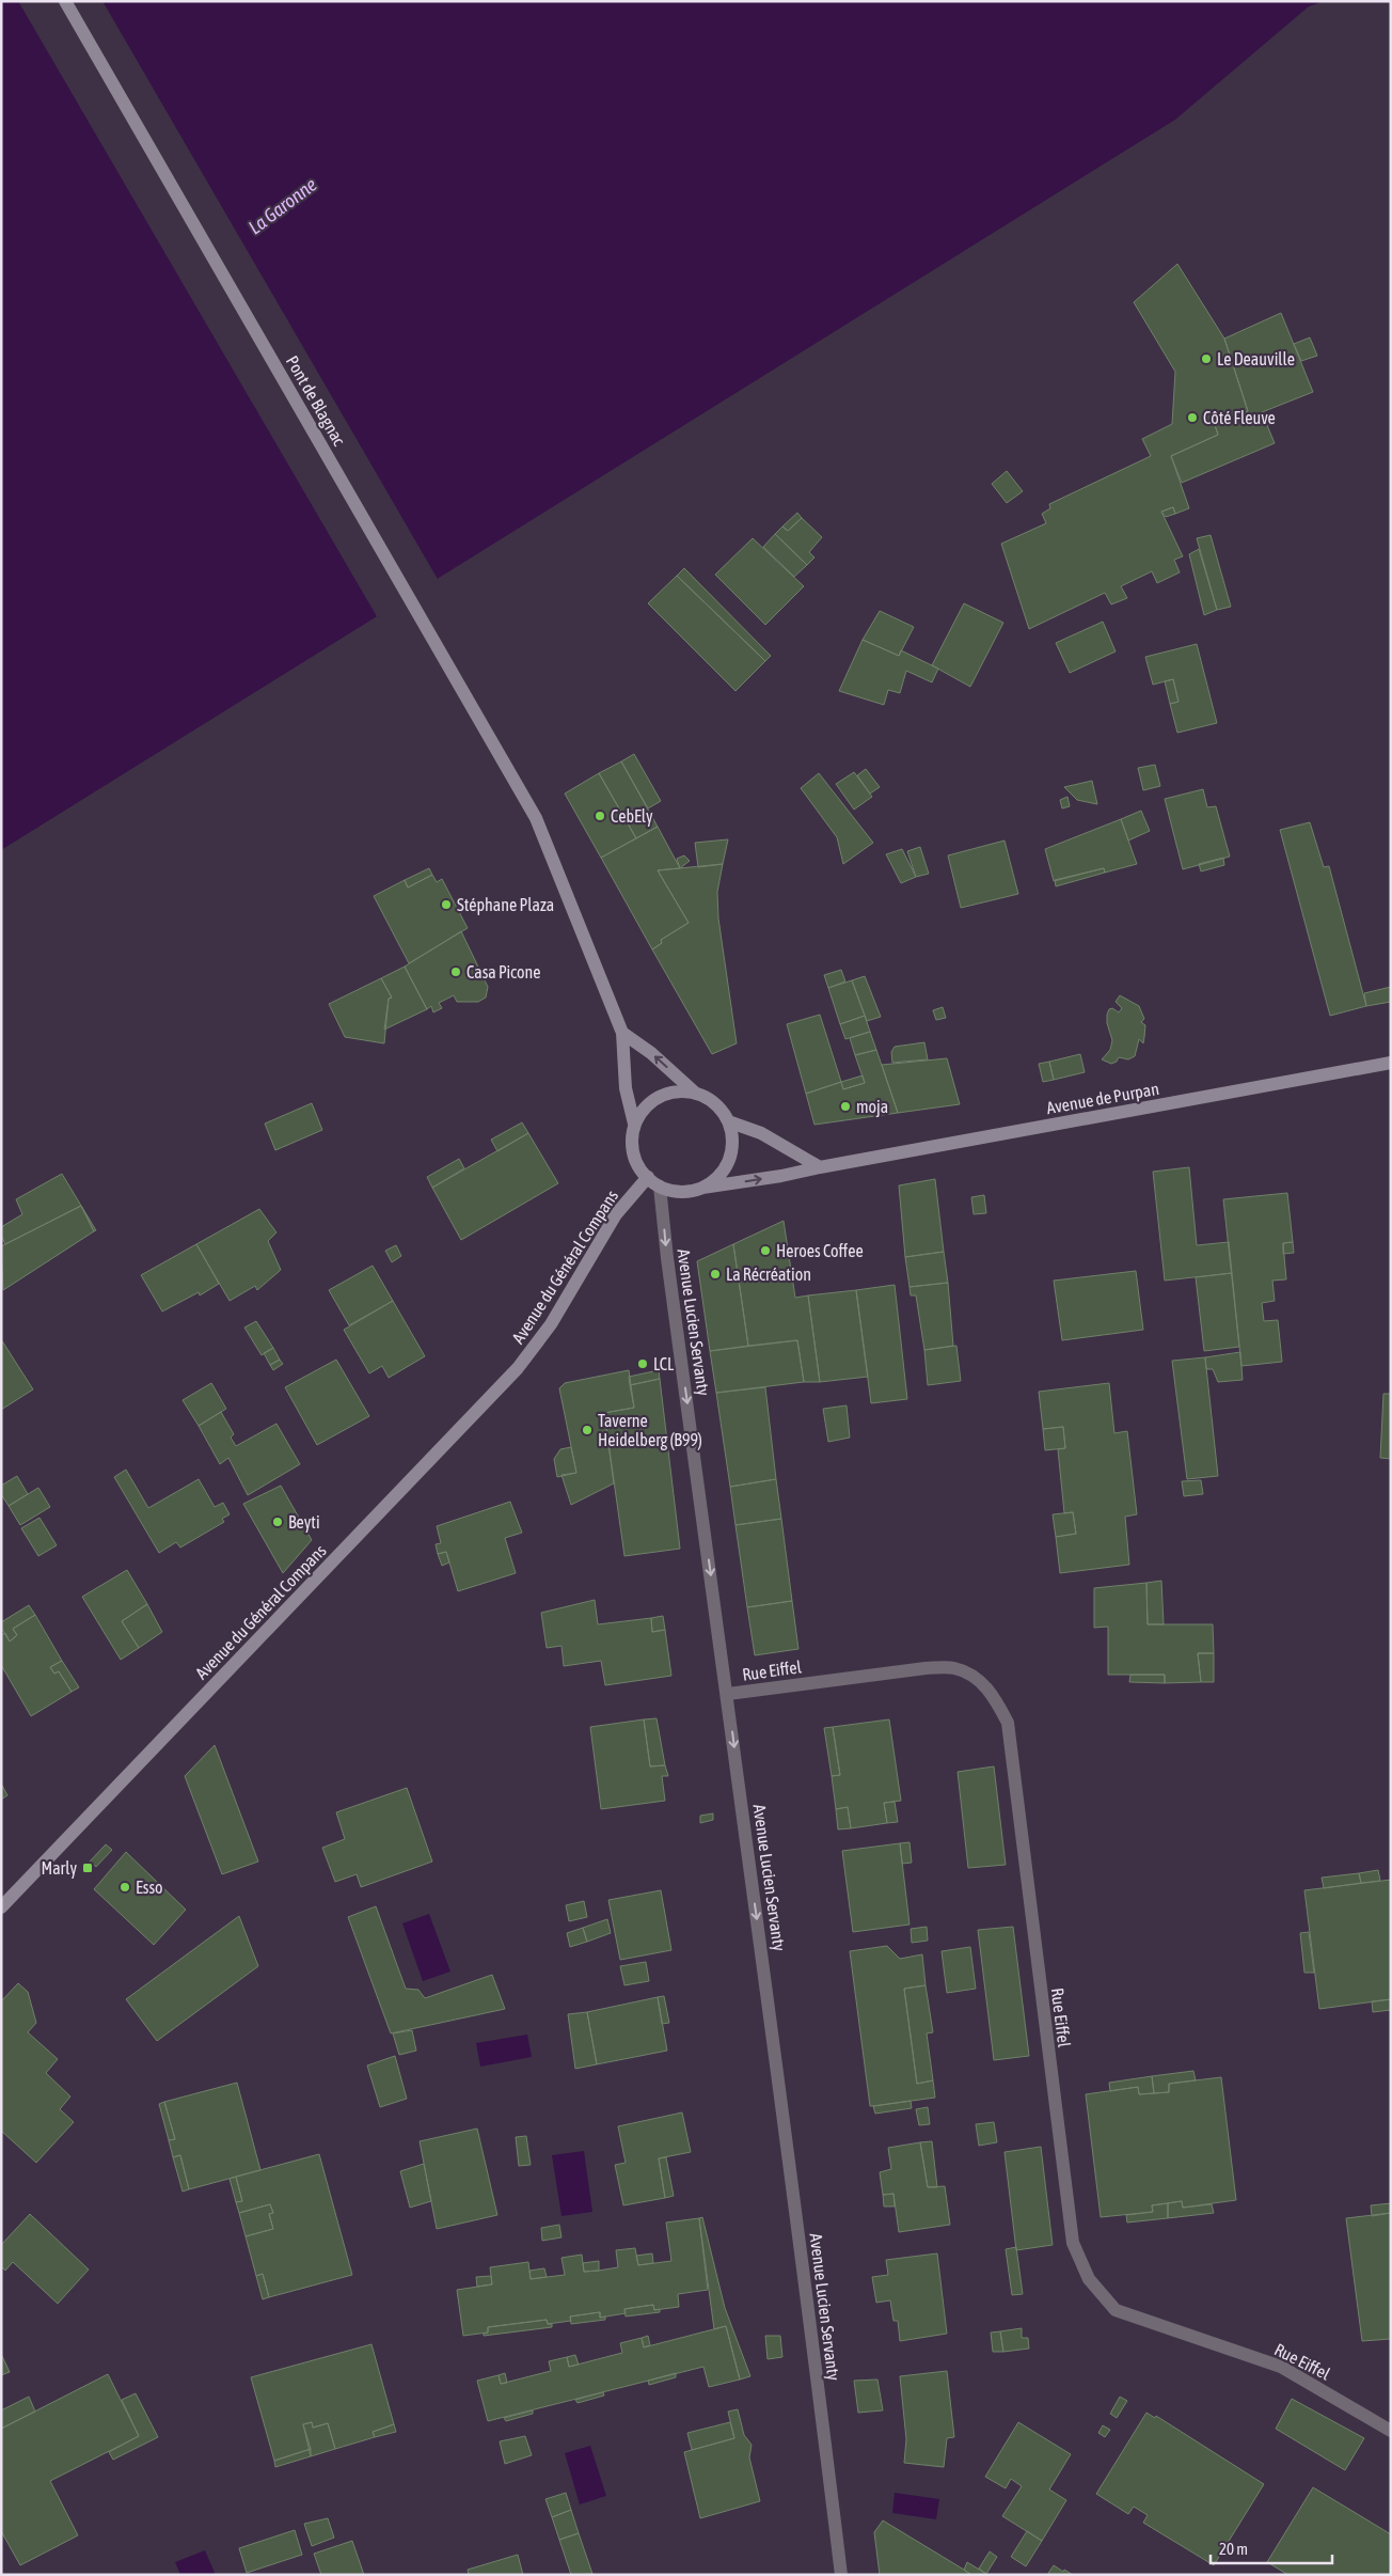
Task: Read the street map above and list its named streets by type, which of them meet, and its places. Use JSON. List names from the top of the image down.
{
  "streets": {
    "main road": ["Pont de Blagnac", "Avenue de Purpan", "Avenue du Général Compans"],
    "street": ["Avenue Lucien Servanty", "Rue Eiffel"]
  },
  "crossings": [
    ["Avenue de Purpan", "Avenue du Général Compans"],
    ["Avenue de Purpan", "Avenue Lucien Servanty"],
    ["Avenue du Général Compans", "Avenue Lucien Servanty"],
    ["Avenue Lucien Servanty", "Rue Eiffel"]
  ],
  "one_way": ["Avenue Lucien Servanty"],
  "water": ["La Garonne"],
  "places": {
    "other": [
      "Le Deauville",
      "Côté Fleuve",
      "CebEly",
      "Stéphane Plaza",
      "Casa Picone",
      "moja",
      "Heroes Coffee",
      "La Récréation",
      "LCL",
      "Taverne Heidelberg (B99)",
      "Beyti",
      "Esso"
    ],
    "transit": ["Marly"]
  },
  "scale_bar": "20 m"
}
